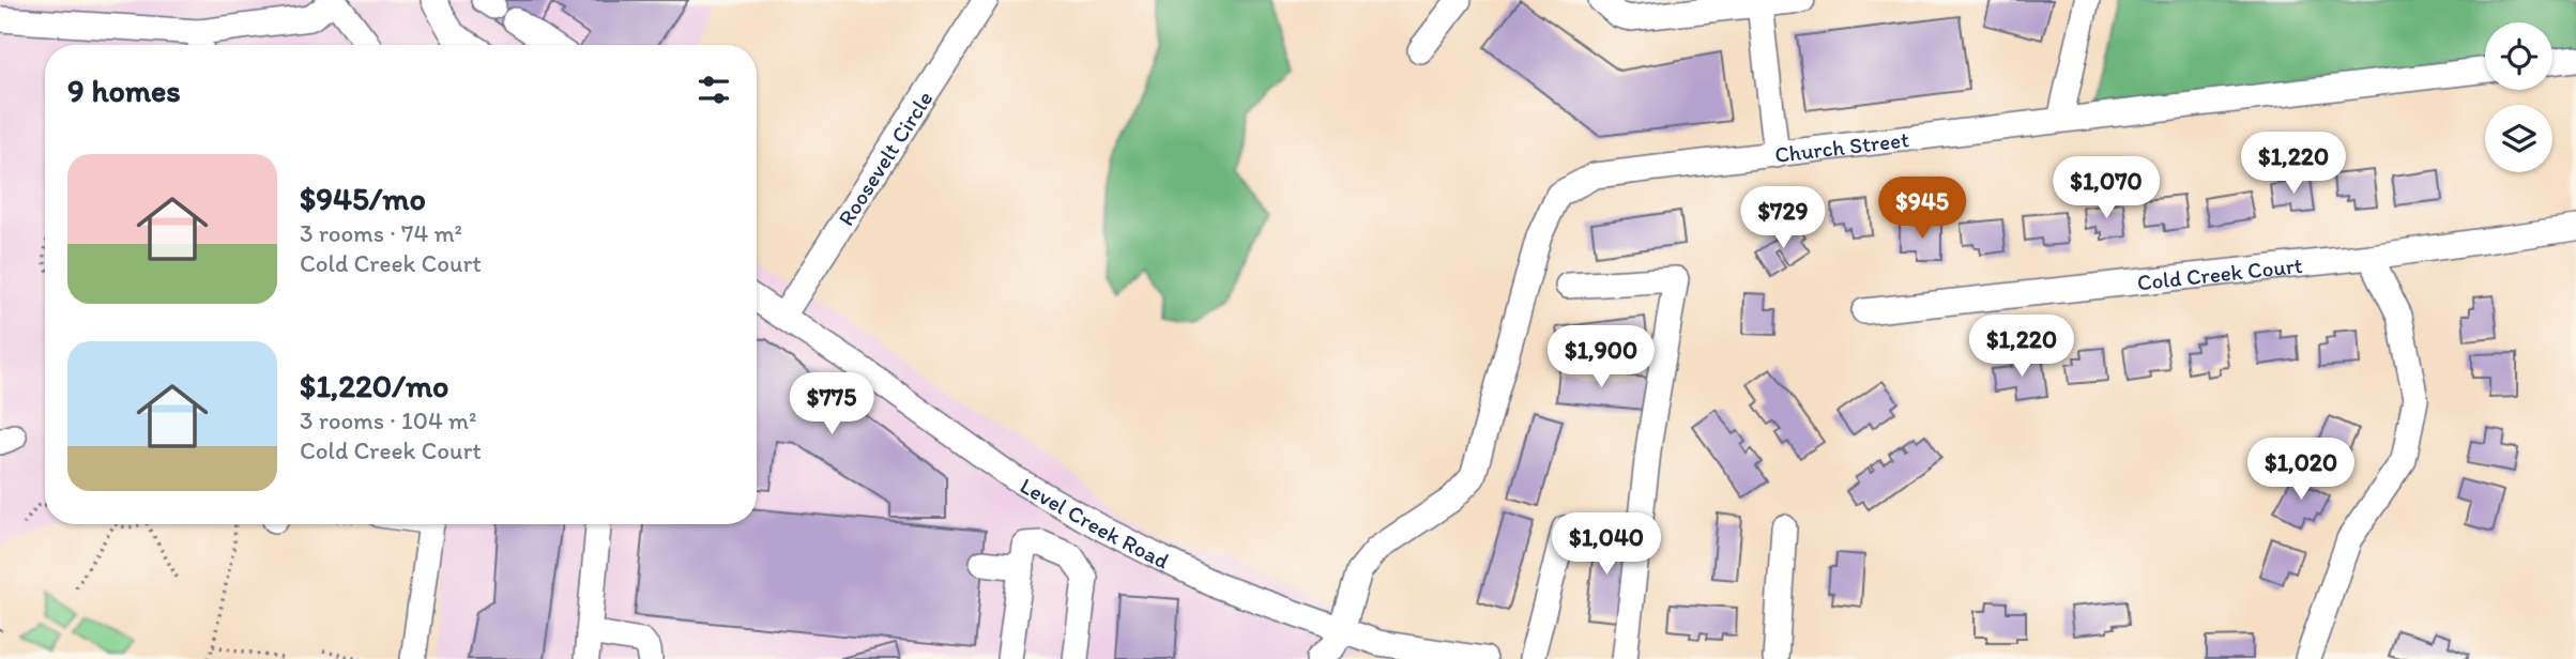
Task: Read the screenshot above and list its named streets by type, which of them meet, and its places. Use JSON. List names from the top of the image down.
{
  "streets": {
    "street": [
      "Church Street",
      "Roosevelt Circle",
      "Cold Creek Court",
      "Level Creek Road"
    ]
  },
  "crossings": [
    ["Church Street", "Level Creek Road"],
    ["Roosevelt Circle", "Level Creek Road"]
  ],
  "page": {
    "heading": "9 homes",
    "price": [
      "$1,220",
      "$1,070",
      "$945",
      "$729",
      "$1,220",
      "$1,900",
      "$775",
      "$1,020",
      "$1,040"
    ],
    "list": [
      {
        "name": "$945/mo",
        "note": "3 rooms · 74 m² · Cold Creek Court"
      },
      {
        "name": "$1,220/mo",
        "note": "3 rooms · 104 m² · Cold Creek Court"
      }
    ]
  }
}
